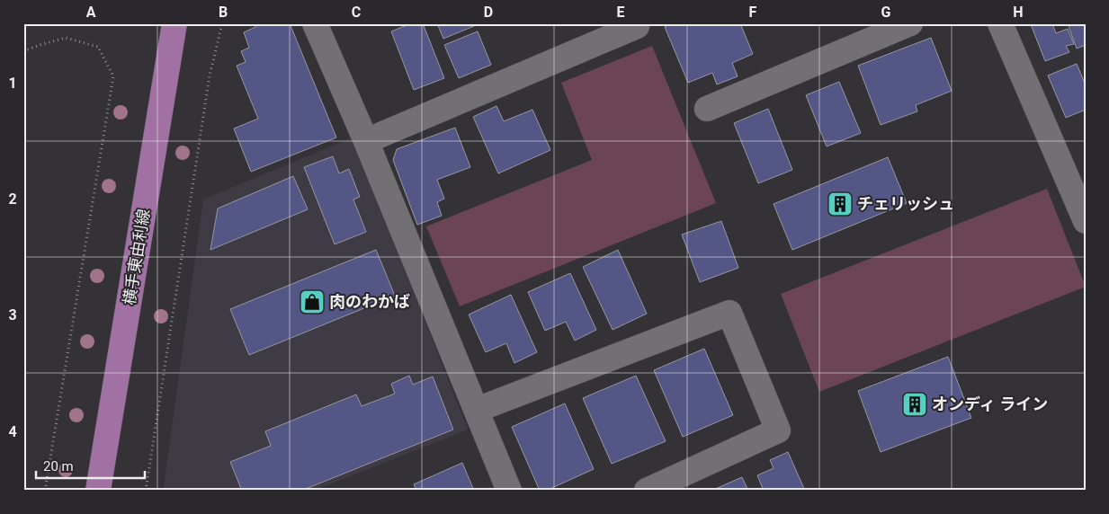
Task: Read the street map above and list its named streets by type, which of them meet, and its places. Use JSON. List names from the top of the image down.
{
  "streets": {
    "main road": ["横手東由利線"]
  },
  "places": {
    "building": ["チェリッシュ", "オンディ ライン"],
    "shop": ["肉のわかば"]
  },
  "scale_bar": "20 m",
  "grid": {
    "columns": [
      "A",
      "B",
      "C",
      "D",
      "E",
      "F",
      "G",
      "H"
    ],
    "rows": [
      "1",
      "2",
      "3",
      "4"
    ]
  }
}
